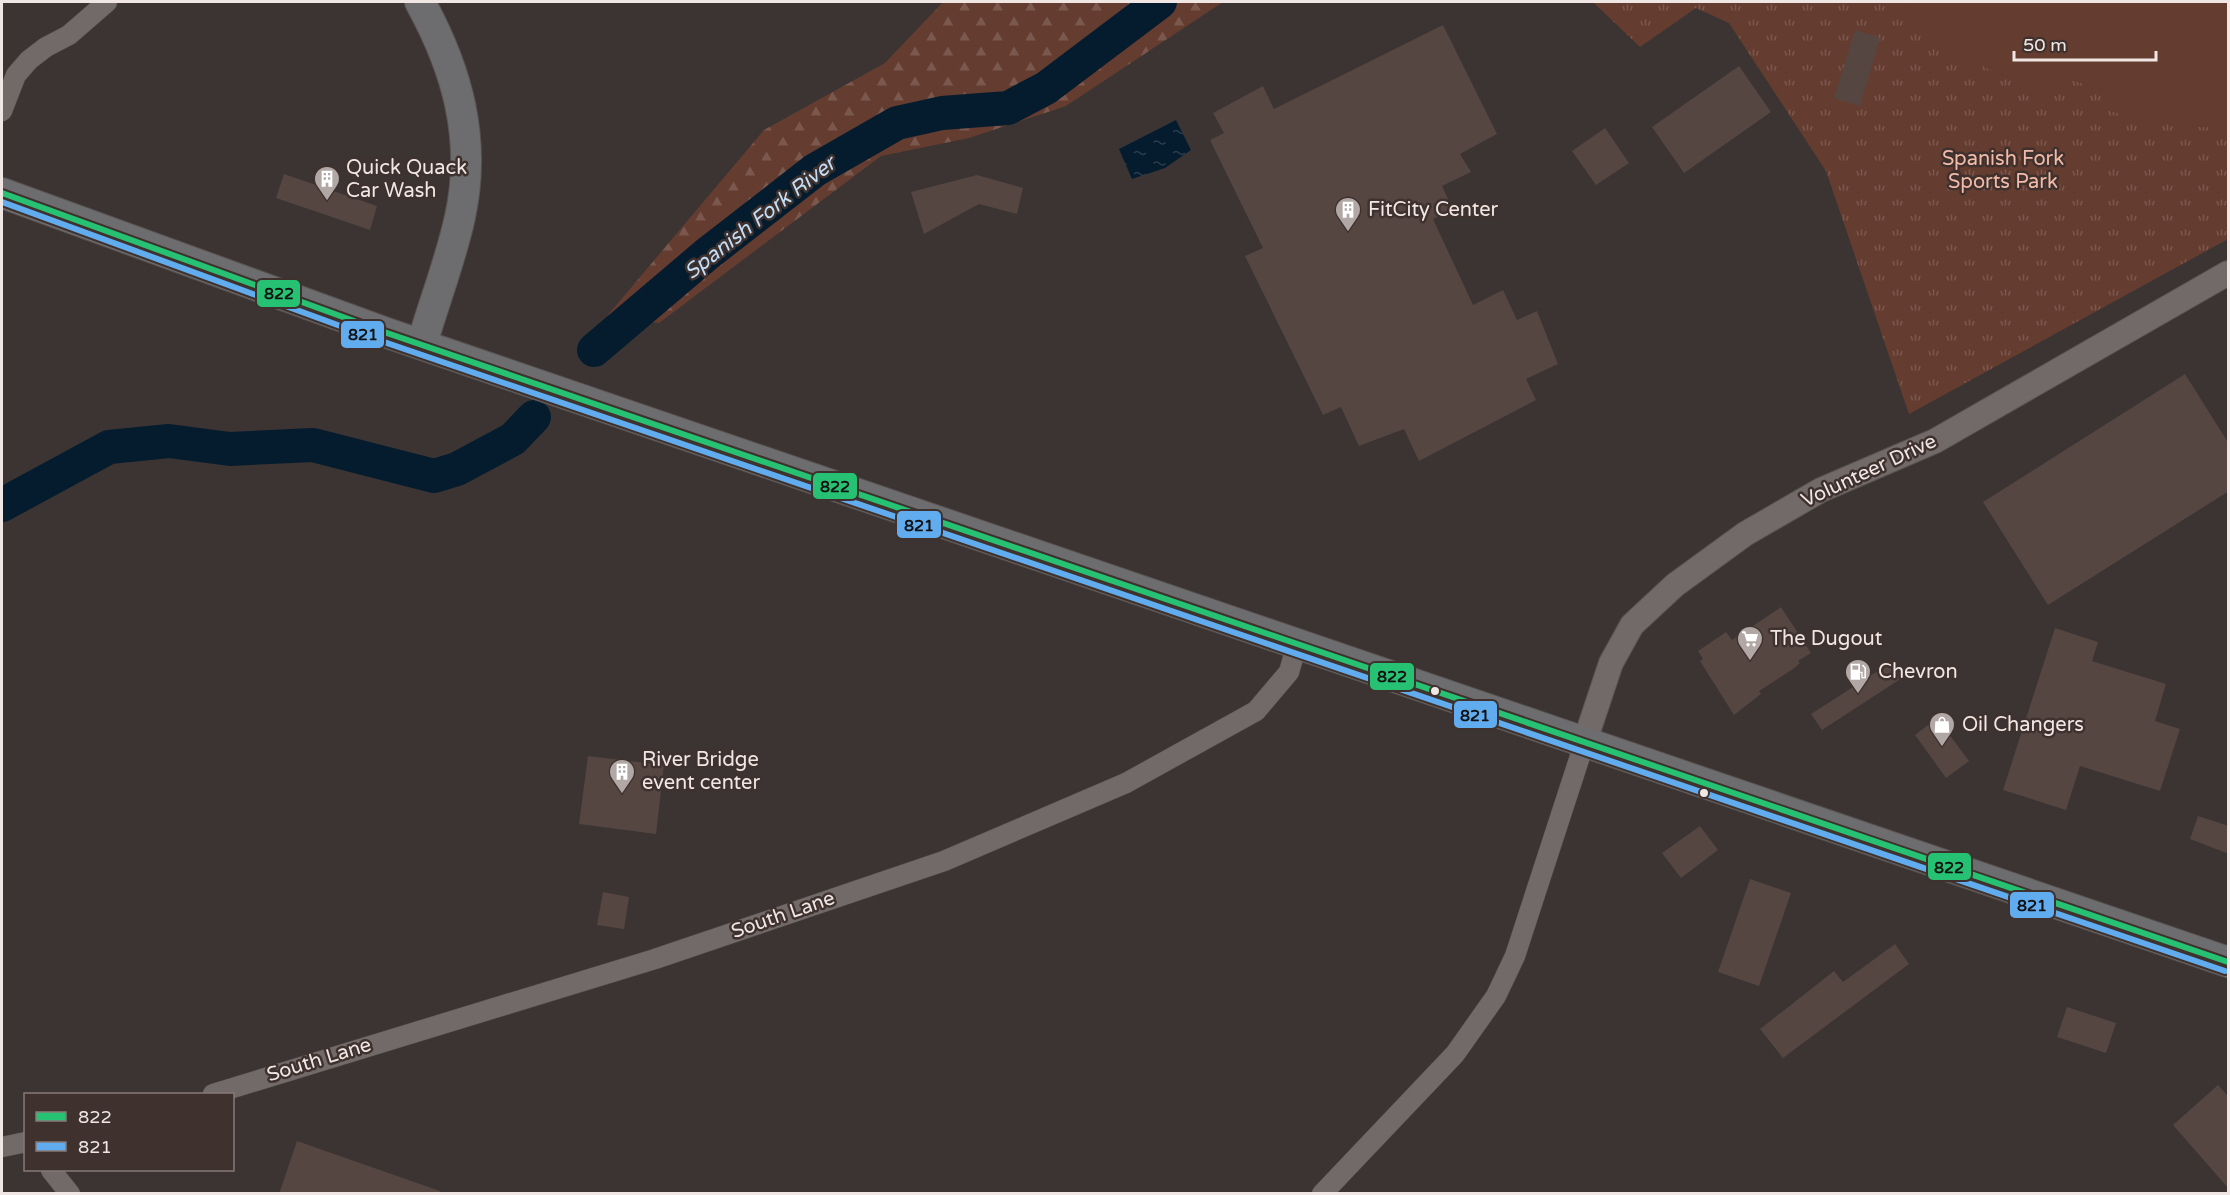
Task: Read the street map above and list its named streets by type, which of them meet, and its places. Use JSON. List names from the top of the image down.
{
  "streets": {
    "street": ["Volunteer Drive", "South Lane"]
  },
  "water": ["Spanish Fork River"],
  "parks": ["Spanish Fork Sports Park"],
  "places": {
    "building": ["Quick Quack Car Wash", "FitCity Center", "River Bridge event center"],
    "supermarket": ["The Dugout"],
    "fuel station": ["Chevron"],
    "shop": ["Oil Changers"]
  },
  "lines": ["transit line 822", "transit line 821"],
  "legend": ["822", "821"],
  "scale_bar": "50 m"
}
